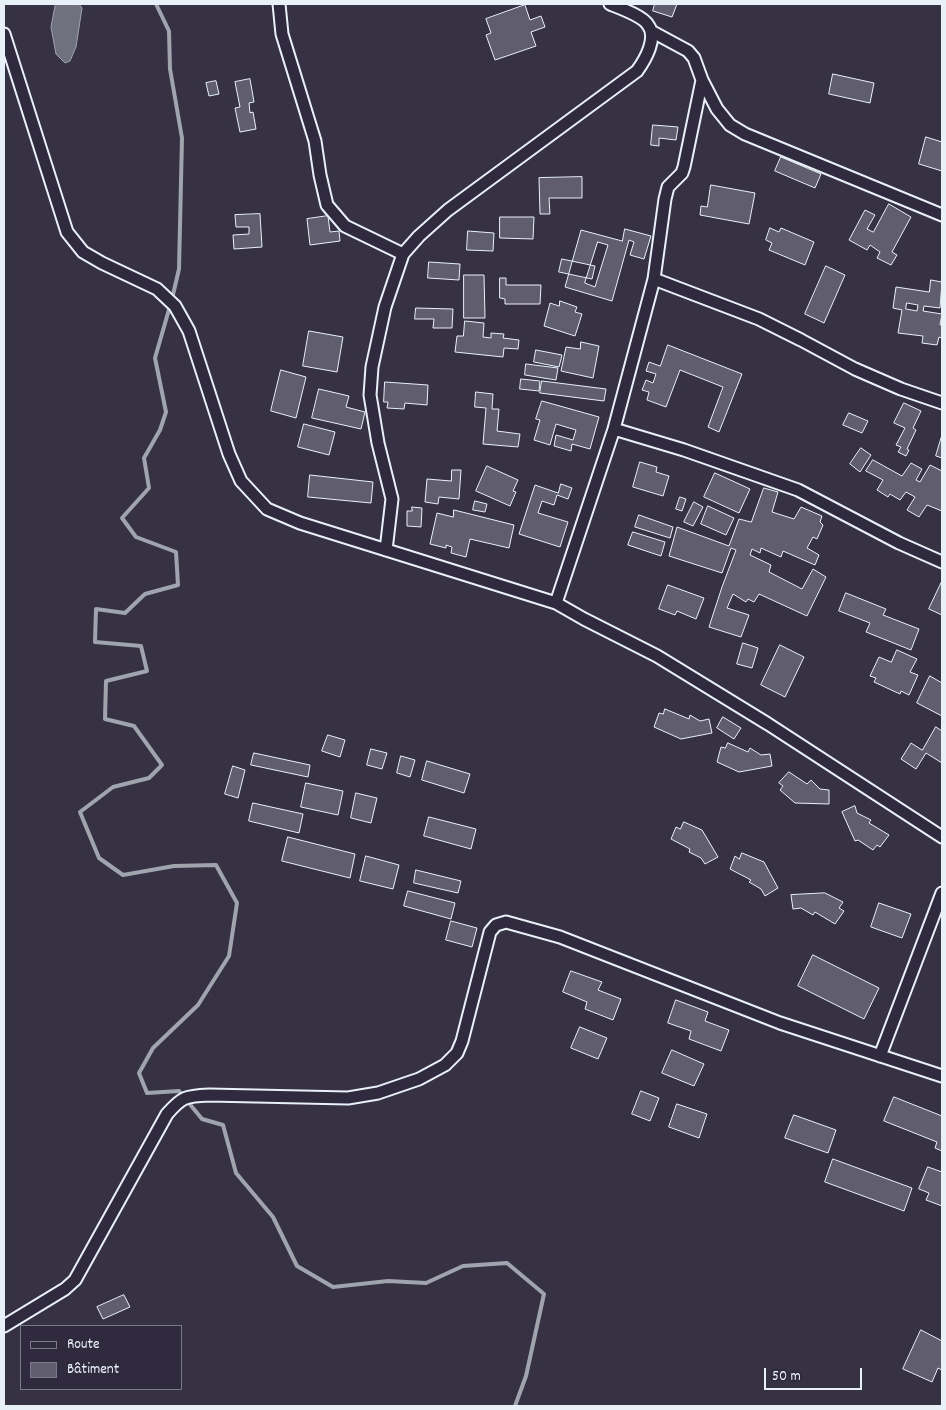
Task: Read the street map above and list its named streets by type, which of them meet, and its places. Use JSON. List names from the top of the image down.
{
  "legend": ["Route", "Bâtiment"],
  "scale_bar": "50 m"
}
